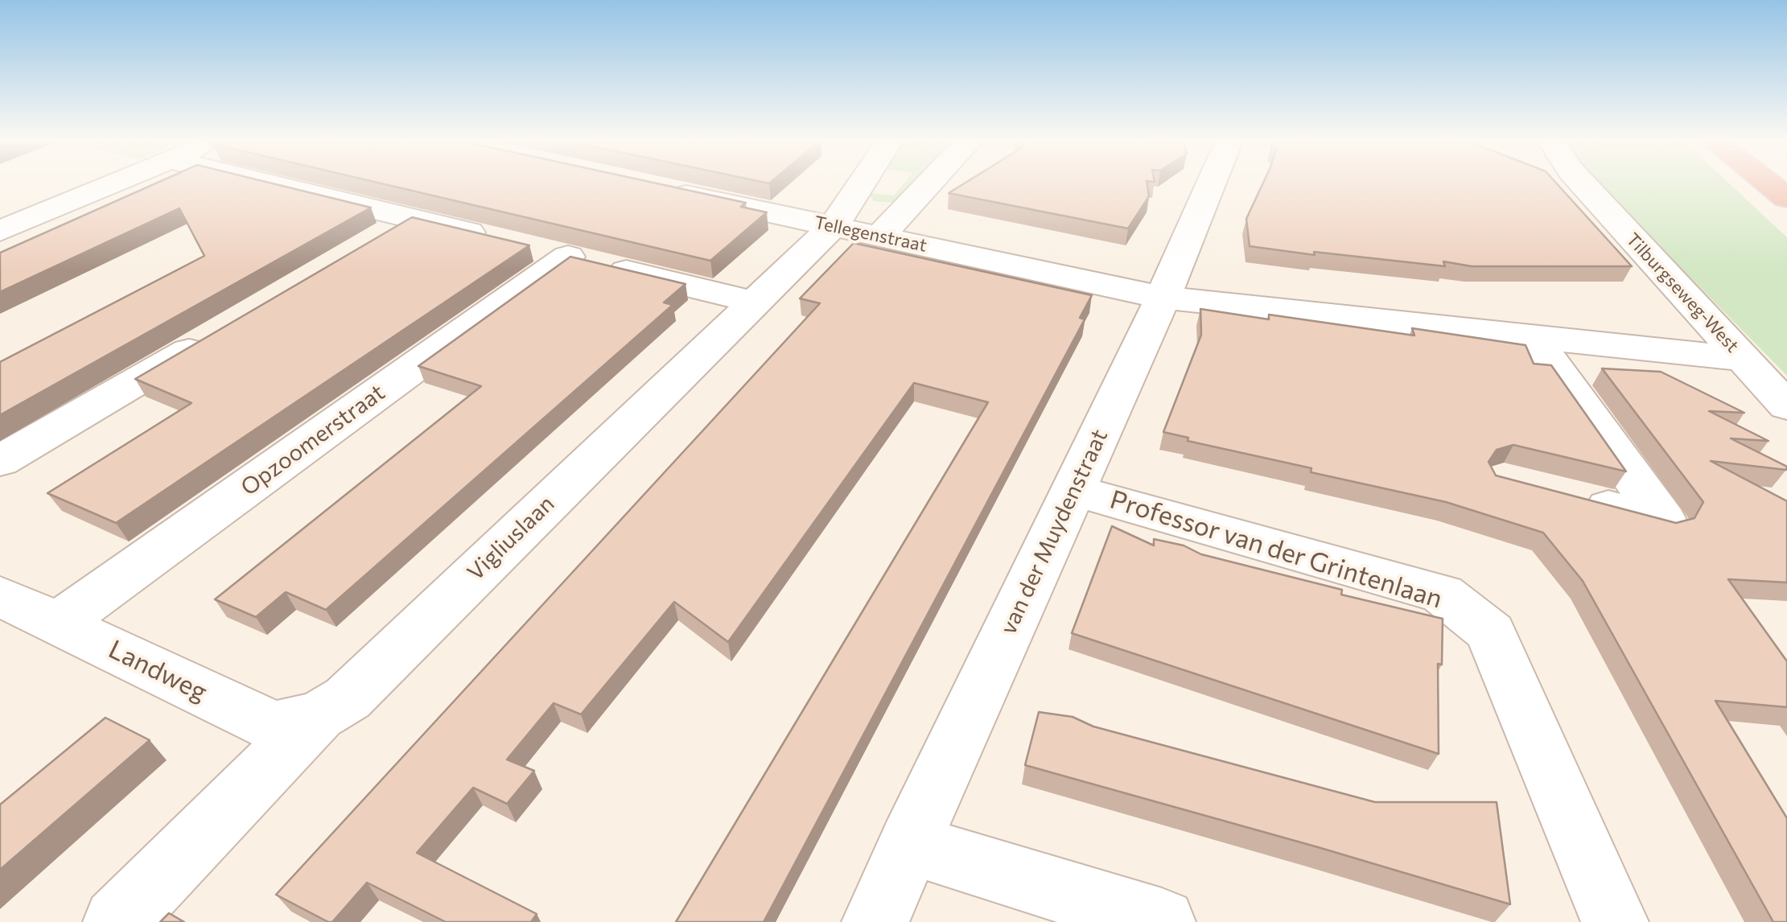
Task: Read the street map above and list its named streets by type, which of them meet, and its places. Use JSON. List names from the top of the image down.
{
  "streets": {
    "street": [
      "Tellegenstraat",
      "Tilburgseweg-West",
      "Opzoomerstraat",
      "van der Muydenstraat",
      "Vigliuslaan",
      "Professor van der Grintenlaan",
      "Landweg"
    ]
  },
  "crossings": [
    ["Tellegenstraat", "Tilburgseweg-West"],
    ["Tellegenstraat", "van der Muydenstraat"],
    ["Tellegenstraat", "Vigliuslaan"],
    ["Opzoomerstraat", "Landweg"],
    ["van der Muydenstraat", "Professor van der Grintenlaan"],
    ["Vigliuslaan", "Landweg"]
  ]
}
